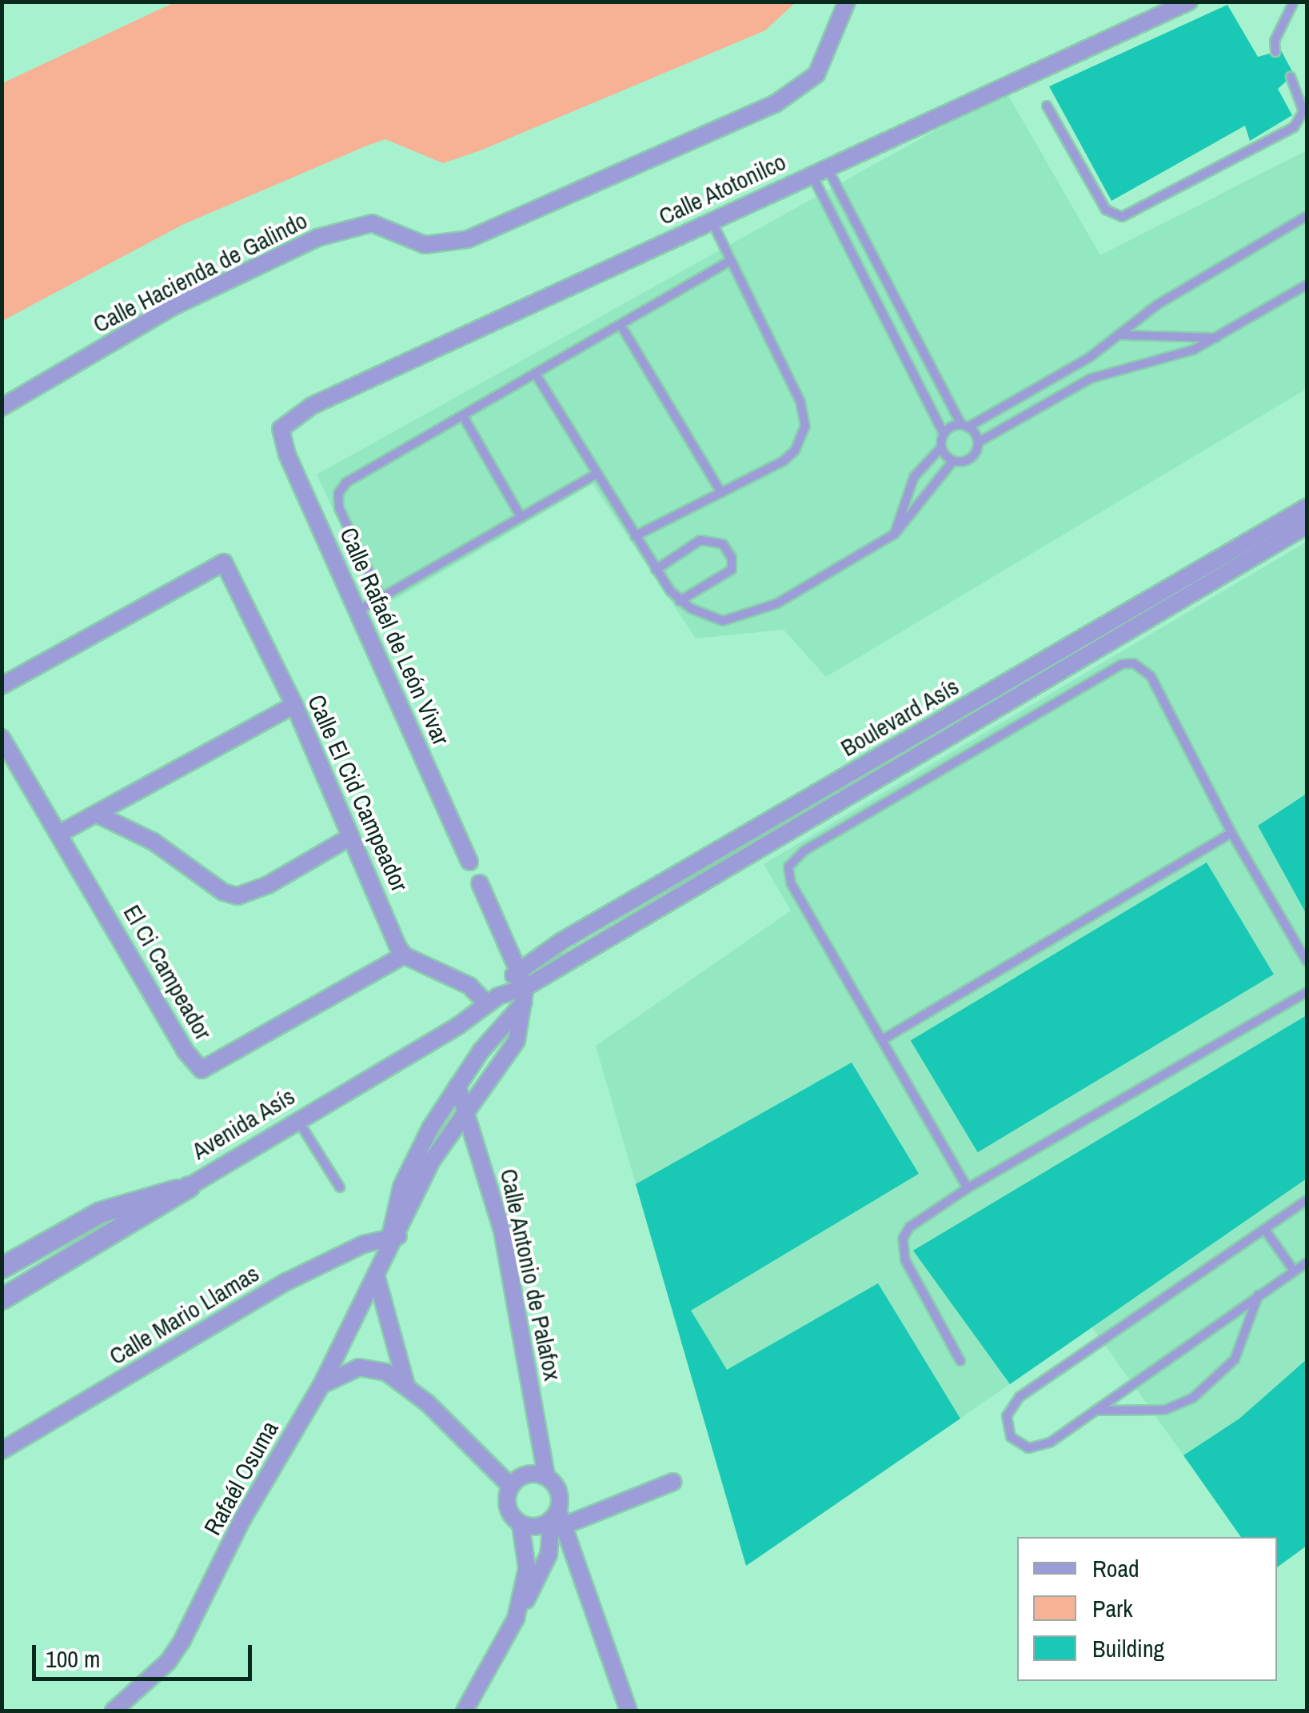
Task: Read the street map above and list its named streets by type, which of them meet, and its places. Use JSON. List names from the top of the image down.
{
  "streets": {
    "street": [
      "Calle Atotonilco",
      "Calle Hacienda de Galindo",
      "Calle Rafaél de León Vivar",
      "Boulevard Asís",
      "Calle El Cid Campeador",
      "El Ci Campeador",
      "Avenida Asís",
      "Calle Antonio de Palafox",
      "Calle Mario Llamas",
      "Rafaél Osuma"
    ]
  },
  "crossings": [
    ["Calle Atotonilco", "Calle Rafaél de León Vivar"],
    ["Boulevard Asís", "Avenida Asís"],
    ["Boulevard Asís", "Rafaél Osuma"],
    ["Calle El Cid Campeador", "El Ci Campeador"],
    ["Avenida Asís", "Rafaél Osuma"],
    ["Calle Antonio de Palafox", "Rafaél Osuma"],
    ["Calle Mario Llamas", "Rafaél Osuma"]
  ],
  "legend": ["Road", "Park", "Building"],
  "scale_bar": "100 m"
}
